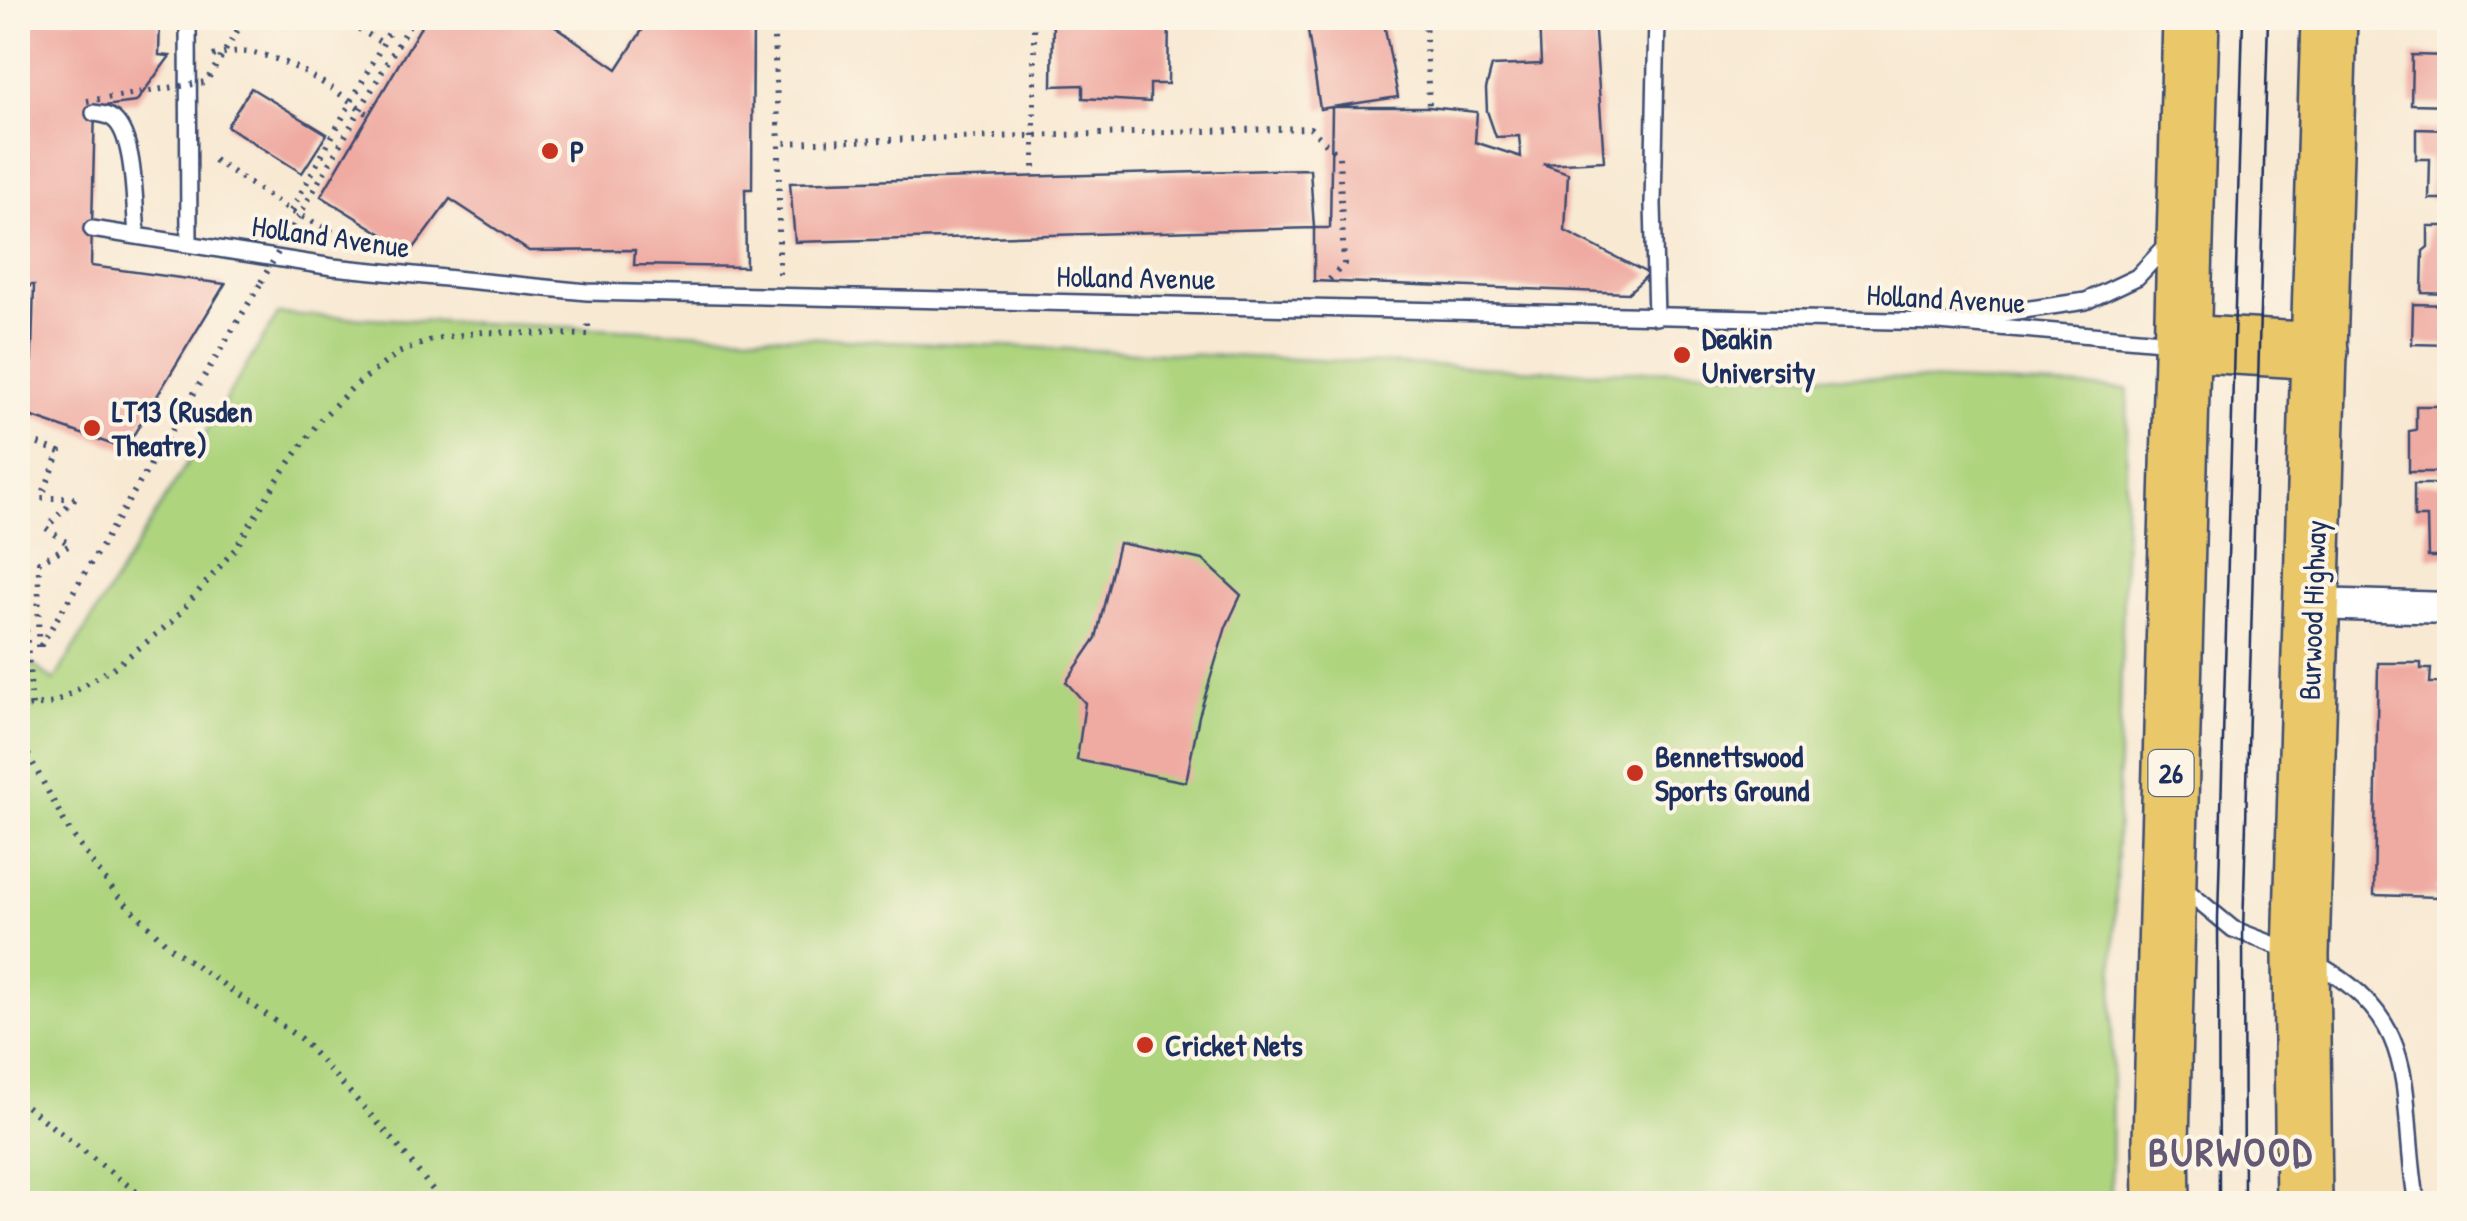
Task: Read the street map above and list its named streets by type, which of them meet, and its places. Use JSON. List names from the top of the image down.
{
  "streets": {
    "highway": ["Burwood Highway", "26"],
    "lane": ["Holland Avenue"]
  },
  "crossings": [
    ["Holland Avenue", "26"]
  ],
  "districts": ["BURWOOD"],
  "places": [
    "P",
    "Deakin University",
    "LT13 (Rusden Theatre)",
    "Bennettswood Sports Ground",
    "Cricket Nets"
  ]
}
